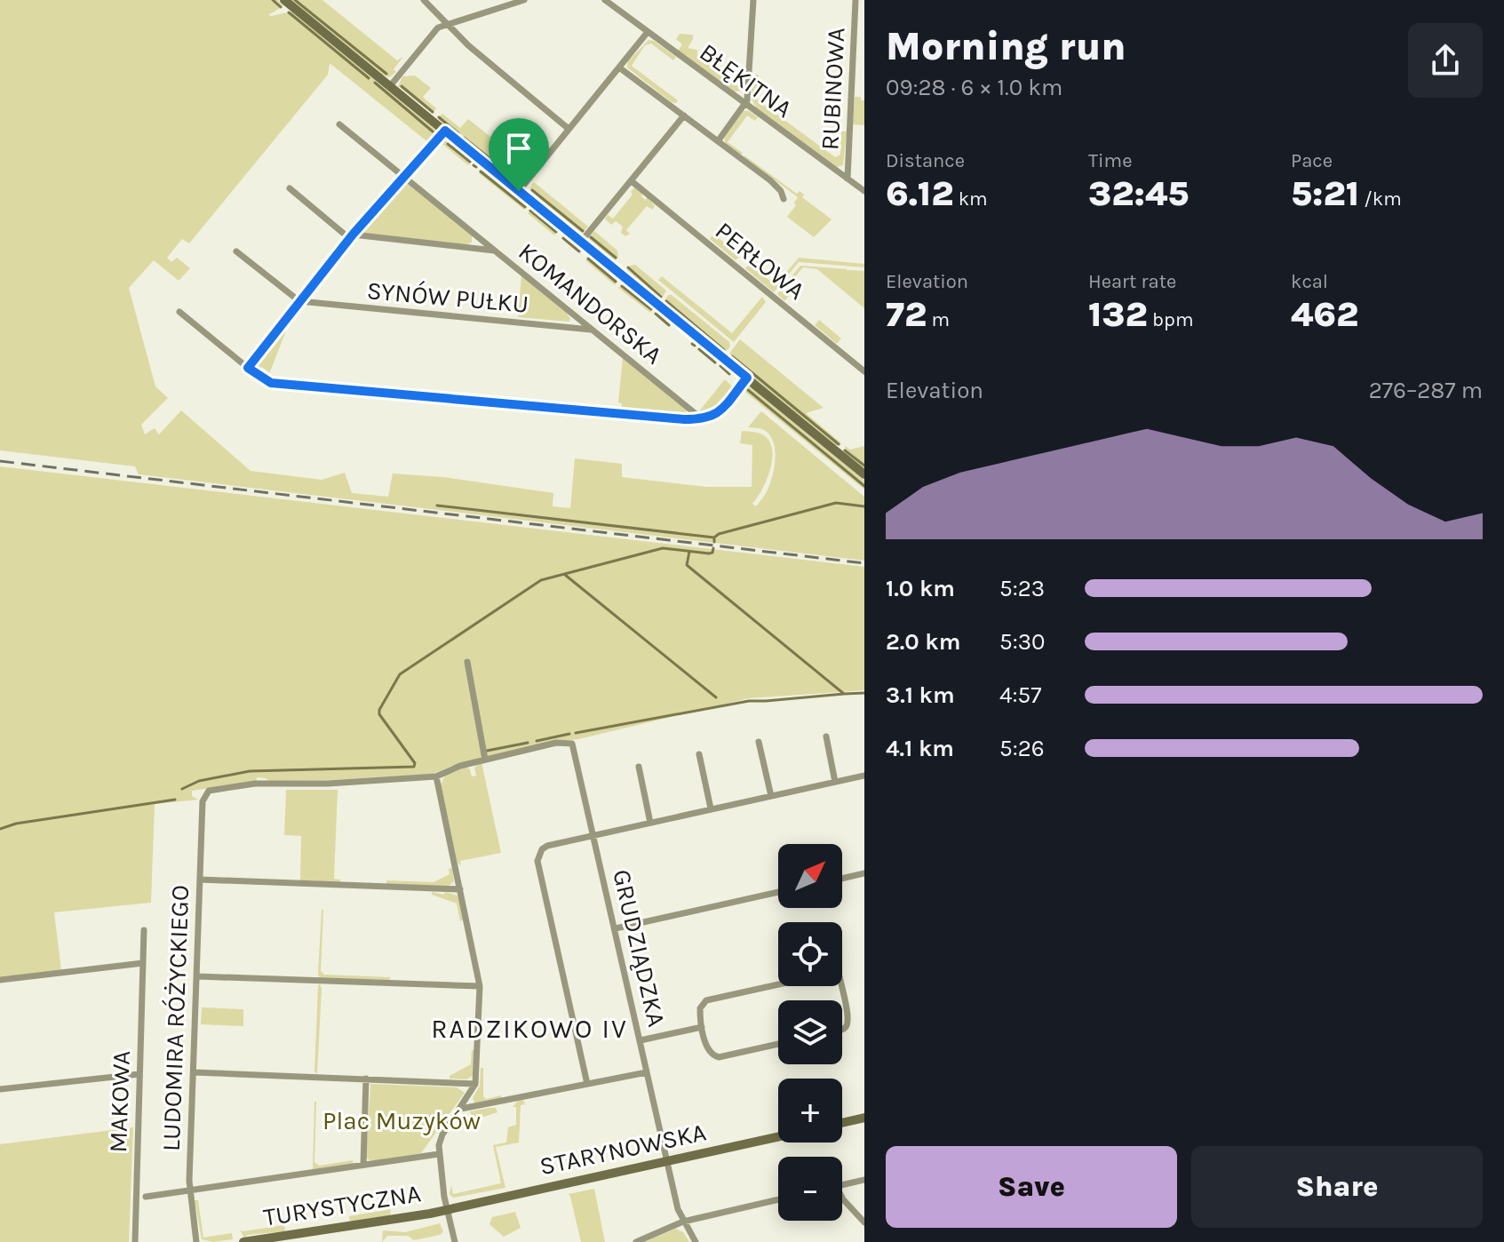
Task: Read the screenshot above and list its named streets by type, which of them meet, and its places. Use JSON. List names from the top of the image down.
{
  "streets": {
    "street": [
      "BŁĘKITNA",
      "RUBINOWA",
      "PERŁOWA",
      "SYNÓW PUŁKU",
      "KOMANDORSKA",
      "GRUDZIĄDZKA",
      "LUDOMIRA RÓŻYCKIEGO",
      "MAKOWA",
      "STARYNOWSKA",
      "TURYSTYCZNA"
    ]
  },
  "crossings": [
    ["BŁĘKITNA", "RUBINOWA"],
    ["SYNÓW PUŁKU", "KOMANDORSKA"],
    ["GRUDZIĄDZKA", "STARYNOWSKA"],
    ["STARYNOWSKA", "TURYSTYCZNA"]
  ],
  "districts": ["RADZIKOWO IV"],
  "parks": ["Plac Muzyków"],
  "north": "top right",
  "page": {
    "heading": ["Morning run", "09:28 · 6 × 1.0 km"],
    "stats": [
      ["Distance", "6.12 km"],
      ["Time", "32:45"],
      ["Pace", "5:21 /km"],
      ["Elevation", "72 m"],
      ["Heart rate", "132 bpm"],
      ["kcal", "462"]
    ],
    "chart": ["Elevation", "276–287 m"],
    "list": [
      {
        "name": "1.0 km",
        "note": "5:23"
      },
      {
        "name": "2.0 km",
        "note": "5:30"
      },
      {
        "name": "3.1 km",
        "note": "4:57"
      },
      {
        "name": "4.1 km",
        "note": "5:26"
      }
    ],
    "map_buttons": ["+", "−"],
    "buttons": ["Save", "Share"]
  }
}
